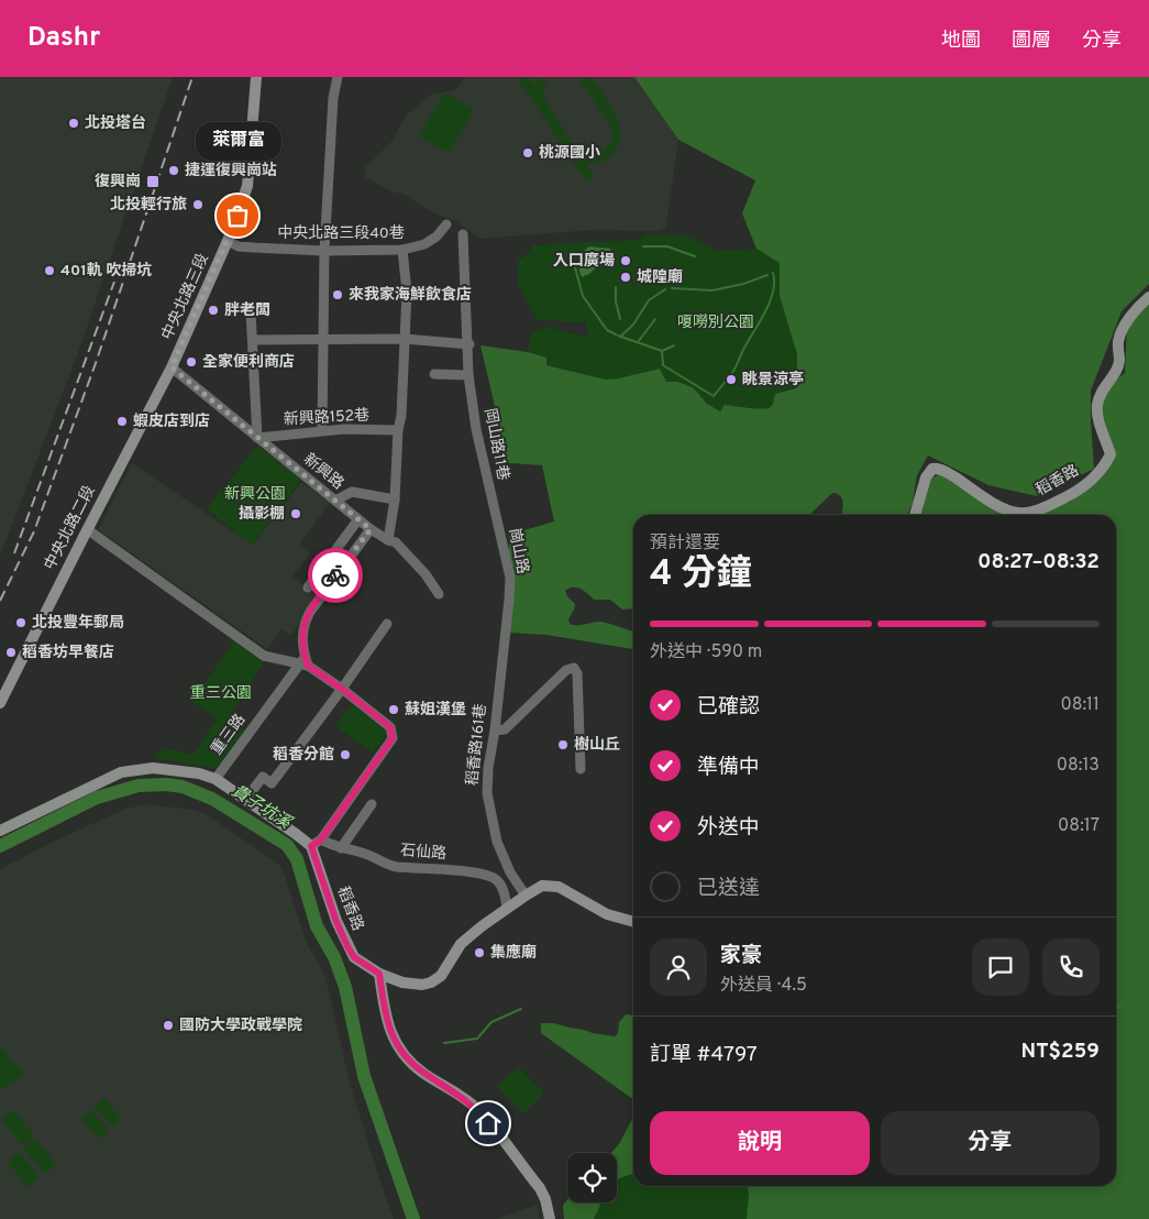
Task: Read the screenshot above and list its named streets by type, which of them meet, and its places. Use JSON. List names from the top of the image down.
{
  "streets": {
    "street": [
      "中央北路三段40巷",
      "中央北路三段",
      "新興路152巷",
      "岡山路11巷",
      "新興路",
      "稻香路",
      "中央北路二段",
      "崗山路",
      "重三路",
      "稻香路161巷",
      "石仙路"
    ]
  },
  "crossings": [
    ["中央北路三段40巷", "中央北路三段"],
    ["中央北路三段", "新興路"],
    ["中央北路三段", "中央北路二段"],
    ["新興路152巷", "新興路"],
    ["岡山路11巷", "崗山路"],
    ["新興路", "中央北路二段"],
    ["稻香路", "稻香路161巷"],
    ["稻香路", "石仙路"],
    ["崗山路", "稻香路161巷"]
  ],
  "water": ["貴子坑溪"],
  "parks": ["嗄嘮別公園", "新興公園", "重三公園"],
  "places": {
    "other": [
      "北投塔台",
      "桃源國小",
      "捷運復興崗站",
      "北投輕行旅",
      "萊爾富",
      "入口廣場",
      "401軌 吹掃坑",
      "城隍廟",
      "來我家海鮮飲食店",
      "胖老闆",
      "全家便利商店",
      "眺景涼亭",
      "蝦皮店到店",
      "攝影棚",
      "北投豐年郵局",
      "稻香坊早餐店",
      "蘇姐漢堡",
      "樹山丘",
      "稻香分館",
      "集應廟",
      "國防大學政戰學院"
    ],
    "transit": ["復興崗"]
  },
  "page": {
    "header": "Dashr",
    "nav": ["地圖", "圖層", "分享"],
    "bubble": "萊爾富",
    "heading": ["4 分鐘", "預計還要", "08:27–08:32"],
    "panel": [
      "家豪",
      "外送員 · 4.5",
      "訂單 #4797",
      "NT$259"
    ],
    "bar": "外送中 · 590 m",
    "list": [
      ["已確認", "08:11"],
      ["準備中", "08:13"],
      ["外送中", "08:17"],
      "已送達"
    ],
    "buttons": ["說明", "分享"]
  }
}
